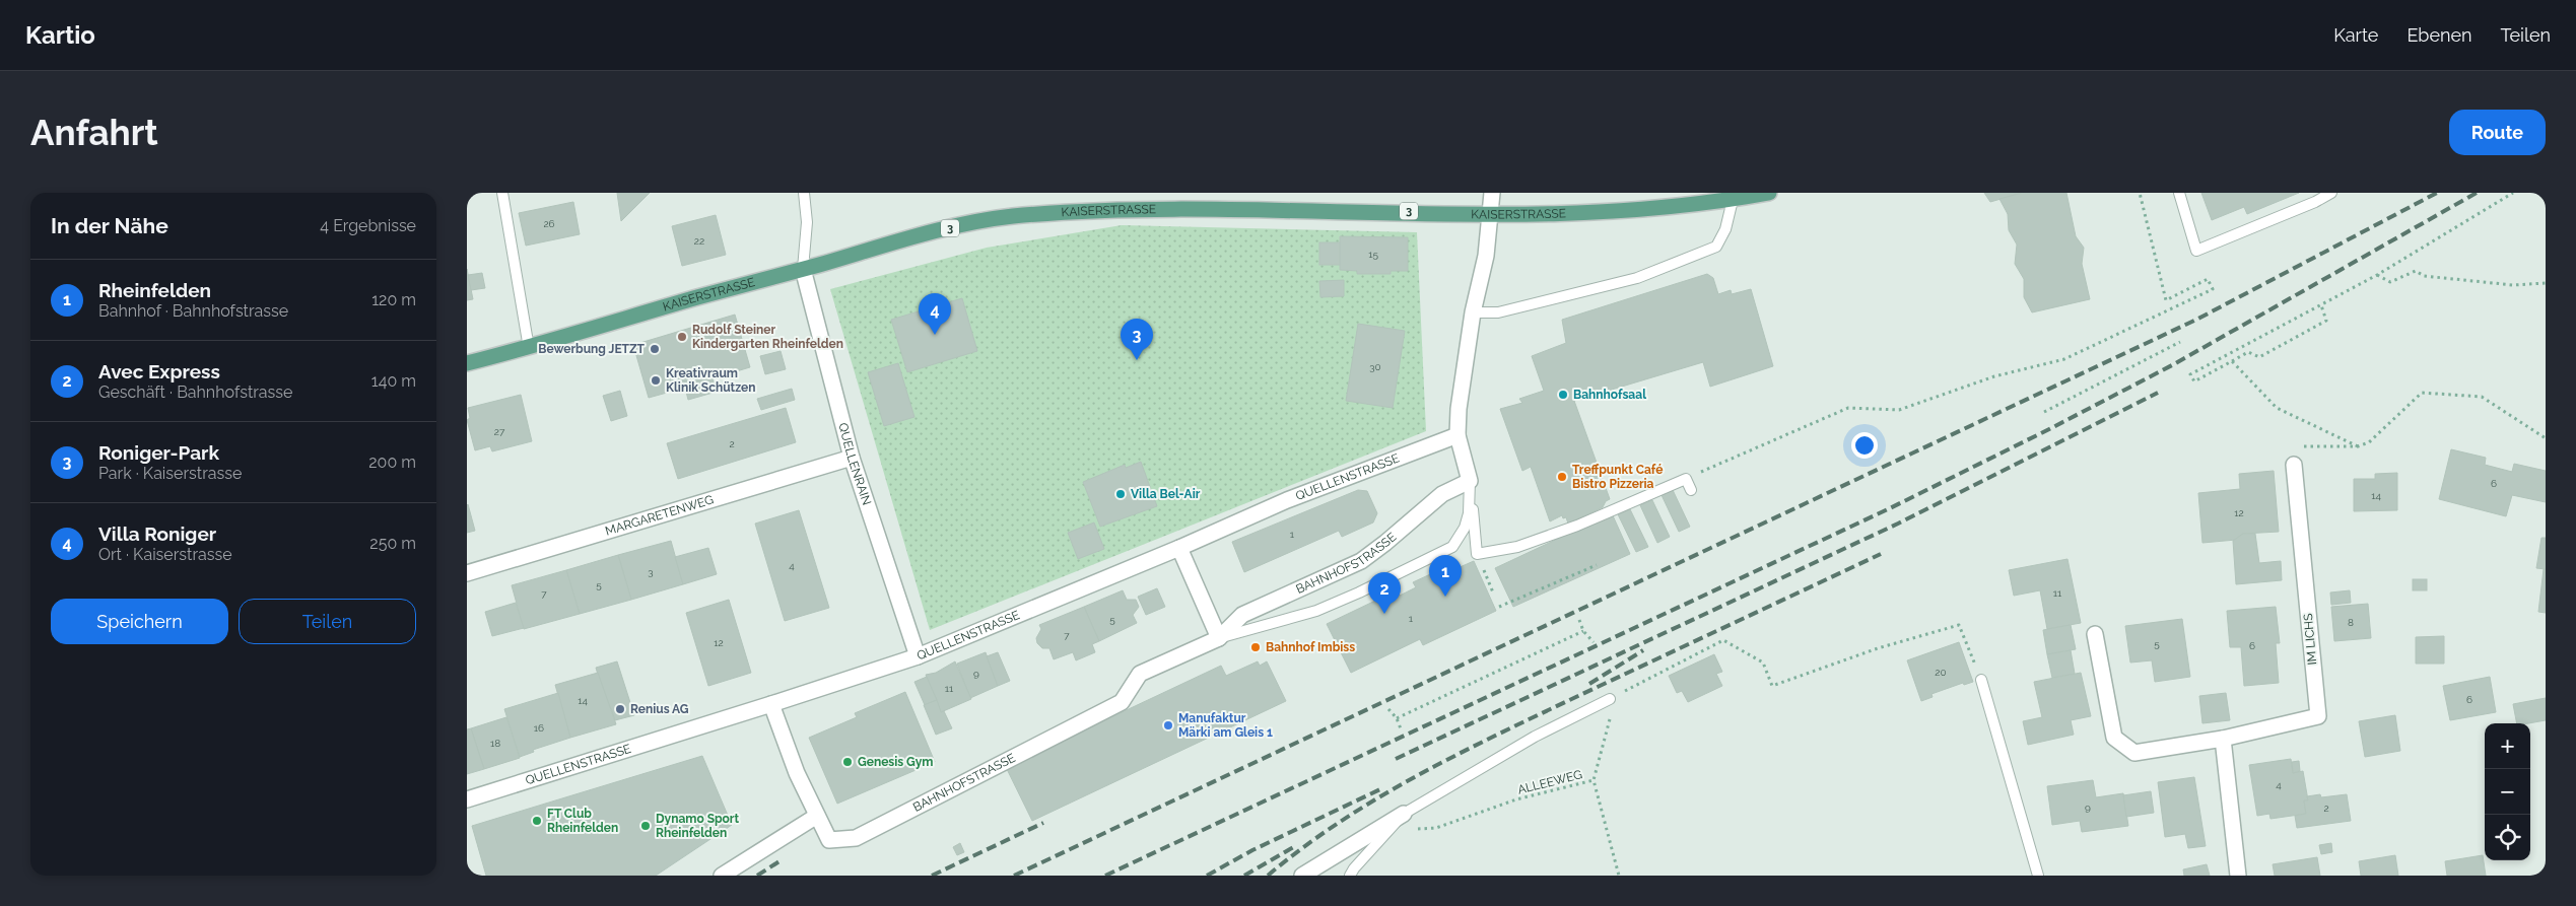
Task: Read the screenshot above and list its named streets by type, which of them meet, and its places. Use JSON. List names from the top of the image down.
{
  "streets": {
    "main road": ["KAISERSTRASSE", "3"],
    "street": [
      "QUELLENRAIN",
      "QUELLENSTRASSE",
      "MARGARETENWEG",
      "BAHNHOFSTRASSE",
      "IM LICHS"
    ],
    "path": ["ALLEEWEG"]
  },
  "crossings": [
    ["KAISERSTRASSE", "QUELLENRAIN"],
    ["KAISERSTRASSE", "BAHNHOFSTRASSE"],
    ["QUELLENRAIN", "QUELLENSTRASSE"],
    ["QUELLENRAIN", "MARGARETENWEG"],
    ["QUELLENSTRASSE", "BAHNHOFSTRASSE"]
  ],
  "places": [
    "Rudolf Steiner Kindergarten Rheinfelden",
    "Bewerbung JETZT",
    "Kreativraum Klinik Schützen",
    "Bahnhofsaal",
    "Treffpunkt Café Bistro Pizzeria",
    "Villa Bel-Air",
    "Bahnhof Imbiss",
    "Renius AG",
    "Manufaktur Märki am Gleis 1",
    "Genesis Gym",
    "FT Club Rheinfelden",
    "Dynamo Sport Rheinfelden"
  ],
  "house_numbers": [
    "26",
    "22",
    "15",
    "30",
    "27",
    "2",
    "6",
    "14",
    "12",
    "1",
    "4",
    "3",
    "5",
    "11",
    "7",
    "1",
    "5",
    "8",
    "7",
    "12",
    "5",
    "6",
    "20",
    "9",
    "11",
    "6",
    "14",
    "16",
    "18",
    "4",
    "9",
    "2"
  ],
  "page": {
    "header": "Kartio",
    "nav": ["Karte", "Ebenen", "Teilen"],
    "buttons": [
      "Route",
      ["Speichern", "Teilen"]
    ],
    "title": "Anfahrt",
    "heading": ["In der Nähe", "4 Ergebnisse"],
    "list": [
      {
        "mark": "1",
        "name": "Rheinfelden",
        "note": "Bahnhof · Bahnhofstrasse",
        "value": "120 m"
      },
      {
        "mark": "2",
        "name": "Avec Express",
        "note": "Geschäft · Bahnhofstrasse",
        "value": "140 m"
      },
      {
        "mark": "3",
        "name": "Roniger-Park",
        "note": "Park · Kaiserstrasse",
        "value": "200 m"
      },
      {
        "mark": "4",
        "name": "Villa Roniger",
        "note": "Ort · Kaiserstrasse",
        "value": "250 m"
      }
    ],
    "pins": [
      "4",
      "3",
      "1",
      "2"
    ],
    "map_buttons": ["+", "−"]
  }
}
